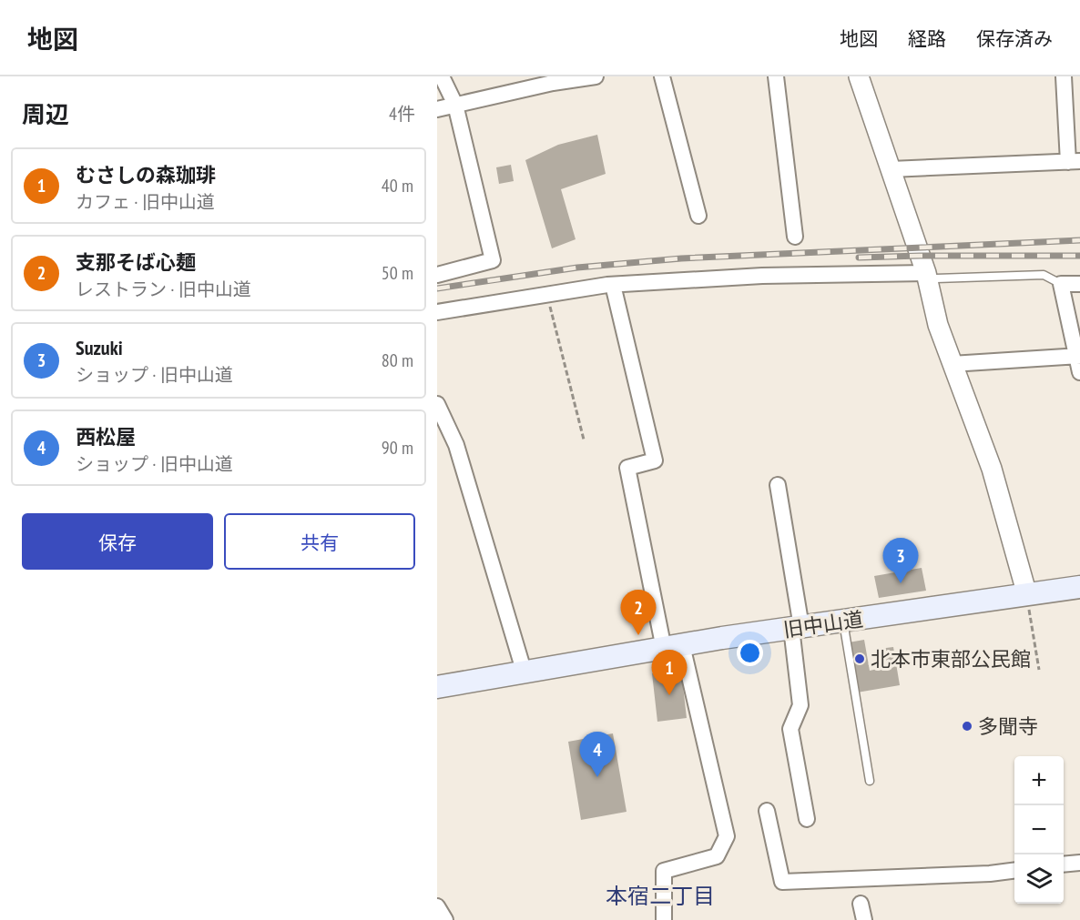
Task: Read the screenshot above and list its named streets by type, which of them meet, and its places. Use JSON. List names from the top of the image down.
{
  "streets": {
    "main road": ["旧中山道"]
  },
  "districts": ["本宿二丁目"],
  "places": ["北本市東部公民館", "多聞寺"],
  "page": {
    "header": "地図",
    "nav": ["地図", "経路", "保存済み"],
    "heading": ["周辺", "4件"],
    "list": [
      {
        "mark": "1",
        "name": "むさしの森珈琲",
        "note": "カフェ · 旧中山道",
        "value": "40 m"
      },
      {
        "mark": "2",
        "name": "支那そば心麺",
        "note": "レストラン · 旧中山道",
        "value": "50 m"
      },
      {
        "mark": "3",
        "name": "Suzuki",
        "note": "ショップ · 旧中山道",
        "value": "80 m"
      },
      {
        "mark": "4",
        "name": "西松屋",
        "note": "ショップ · 旧中山道",
        "value": "90 m"
      }
    ],
    "buttons": ["保存", "共有"],
    "pins": [
      "3",
      "2",
      "1",
      "4"
    ],
    "map_buttons": ["+", "−"]
  }
}
